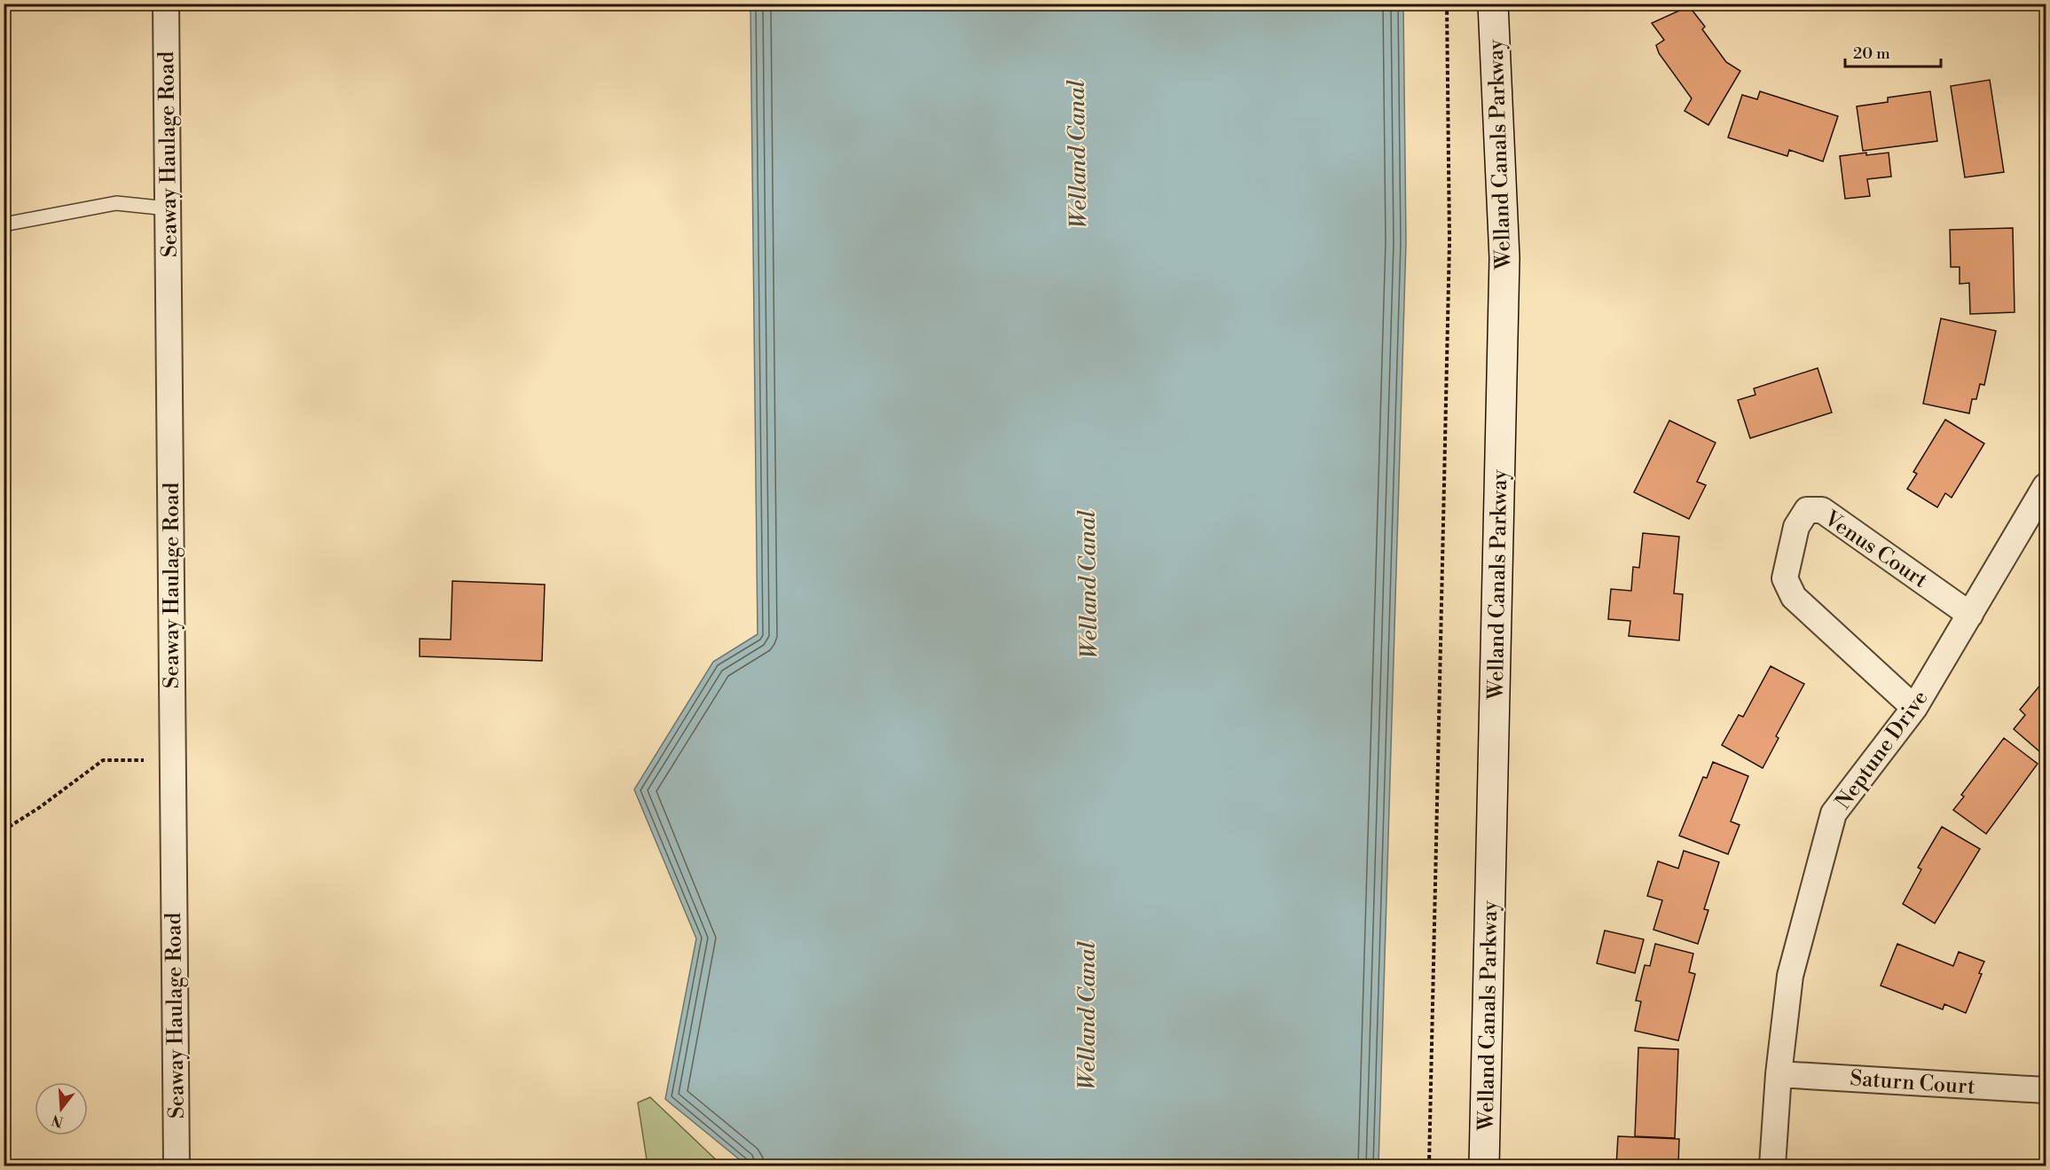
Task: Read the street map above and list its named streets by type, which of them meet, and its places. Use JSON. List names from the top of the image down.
{
  "streets": {
    "main road": ["Welland Canals Parkway"],
    "street": [
      "Seaway Haulage Road",
      "Venus Court",
      "Neptune Drive",
      "Saturn Court"
    ]
  },
  "crossings": [
    ["Venus Court", "Neptune Drive"],
    ["Neptune Drive", "Saturn Court"]
  ],
  "water": ["Welland Canal"],
  "scale_bar": "20 m",
  "north": "bottom"
}
